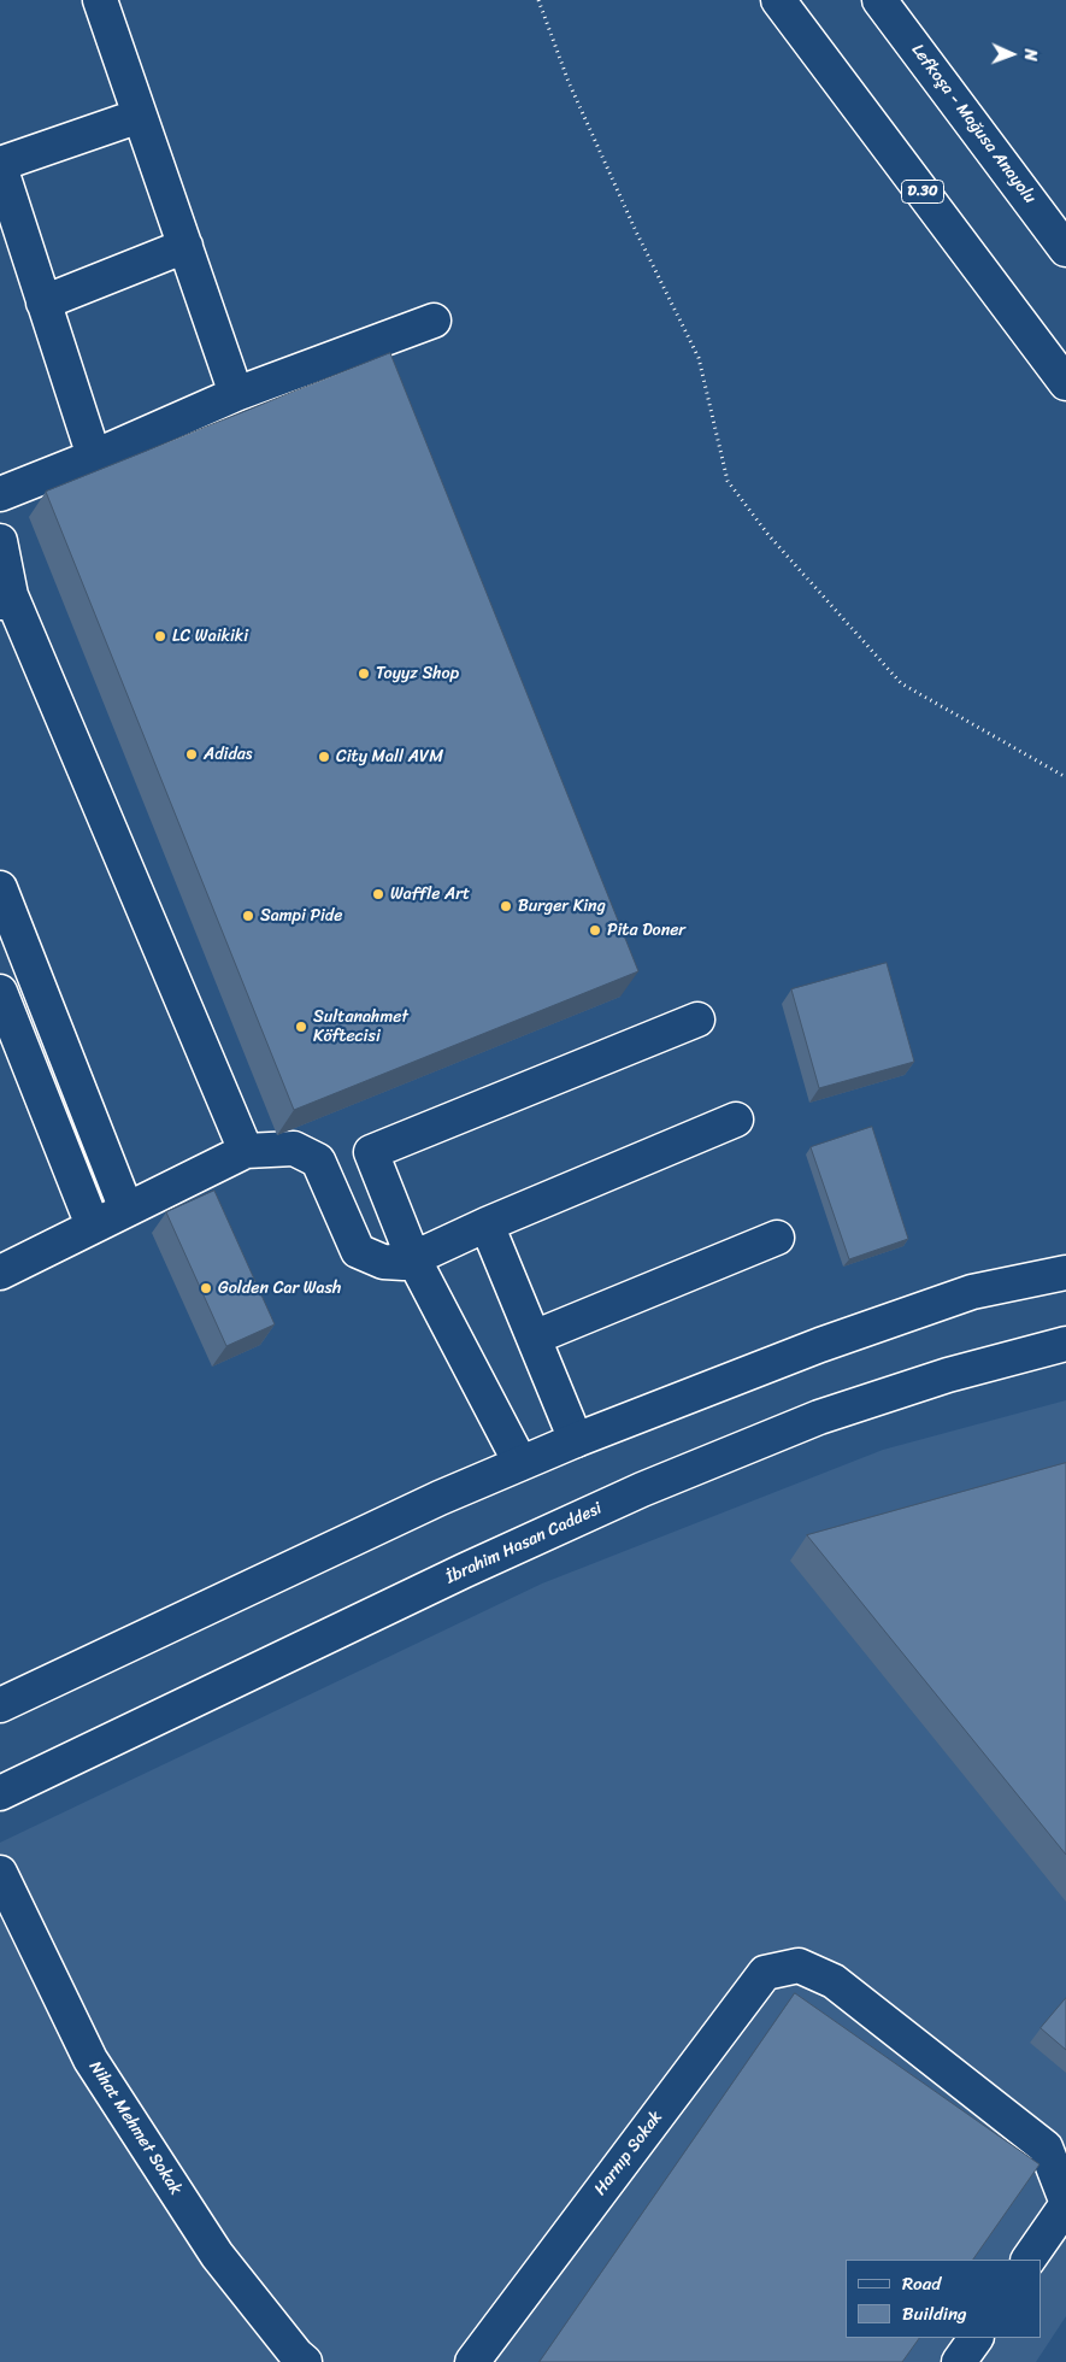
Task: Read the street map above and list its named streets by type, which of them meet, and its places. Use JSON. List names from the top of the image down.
{
  "streets": {
    "main road": [
      "Lefkoşa - Mağusa Anayolu",
      "D.30",
      "İbrahim Hasan Caddesi",
      "Nihat Mehmet Sokak",
      "Harnıp Sokak"
    ]
  },
  "places": [
    "LC Waikiki",
    "Toyyz Shop",
    "Adidas",
    "City Mall AVM",
    "Waffle Art",
    "Burger King",
    "Sampi Pide",
    "Pita Doner",
    "Sultanahmet Köftecisi",
    "Golden Car Wash"
  ],
  "legend": ["Road", "Building"],
  "north": "right"
}
